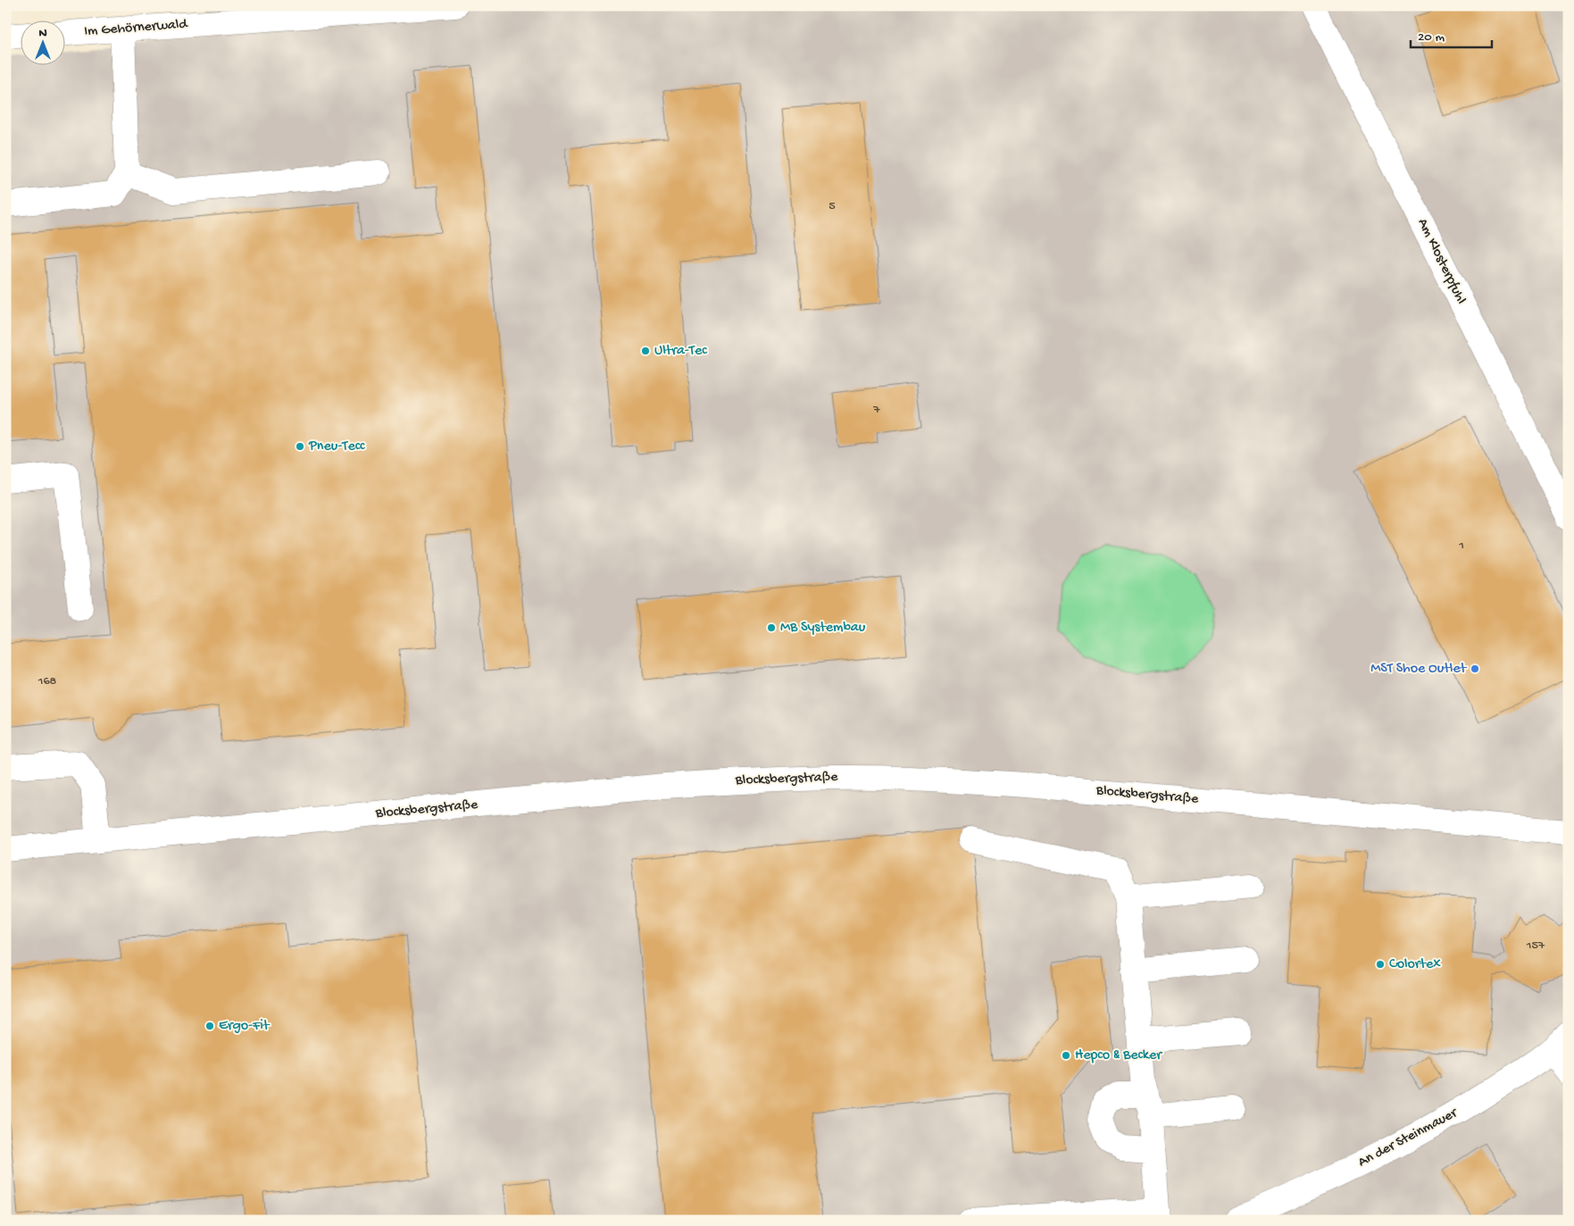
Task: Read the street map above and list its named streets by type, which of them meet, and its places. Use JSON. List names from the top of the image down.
{
  "streets": {
    "main road": [
      "Im Gehörnerwald",
      "Am Klosterpfuhl",
      "Blocksbergstraße",
      "An der Steinmauer"
    ]
  },
  "places": [
    "Ultra-Tec",
    "Pneu-Tecc",
    "MB Systembau",
    "MST Shoe Outlet",
    "Colortex",
    "Ergo-Fit",
    "Hepco & Becker"
  ],
  "house_numbers": [
    "5",
    "7",
    "1",
    "168",
    "157"
  ],
  "scale_bar": "20 m",
  "north": "top"
}
